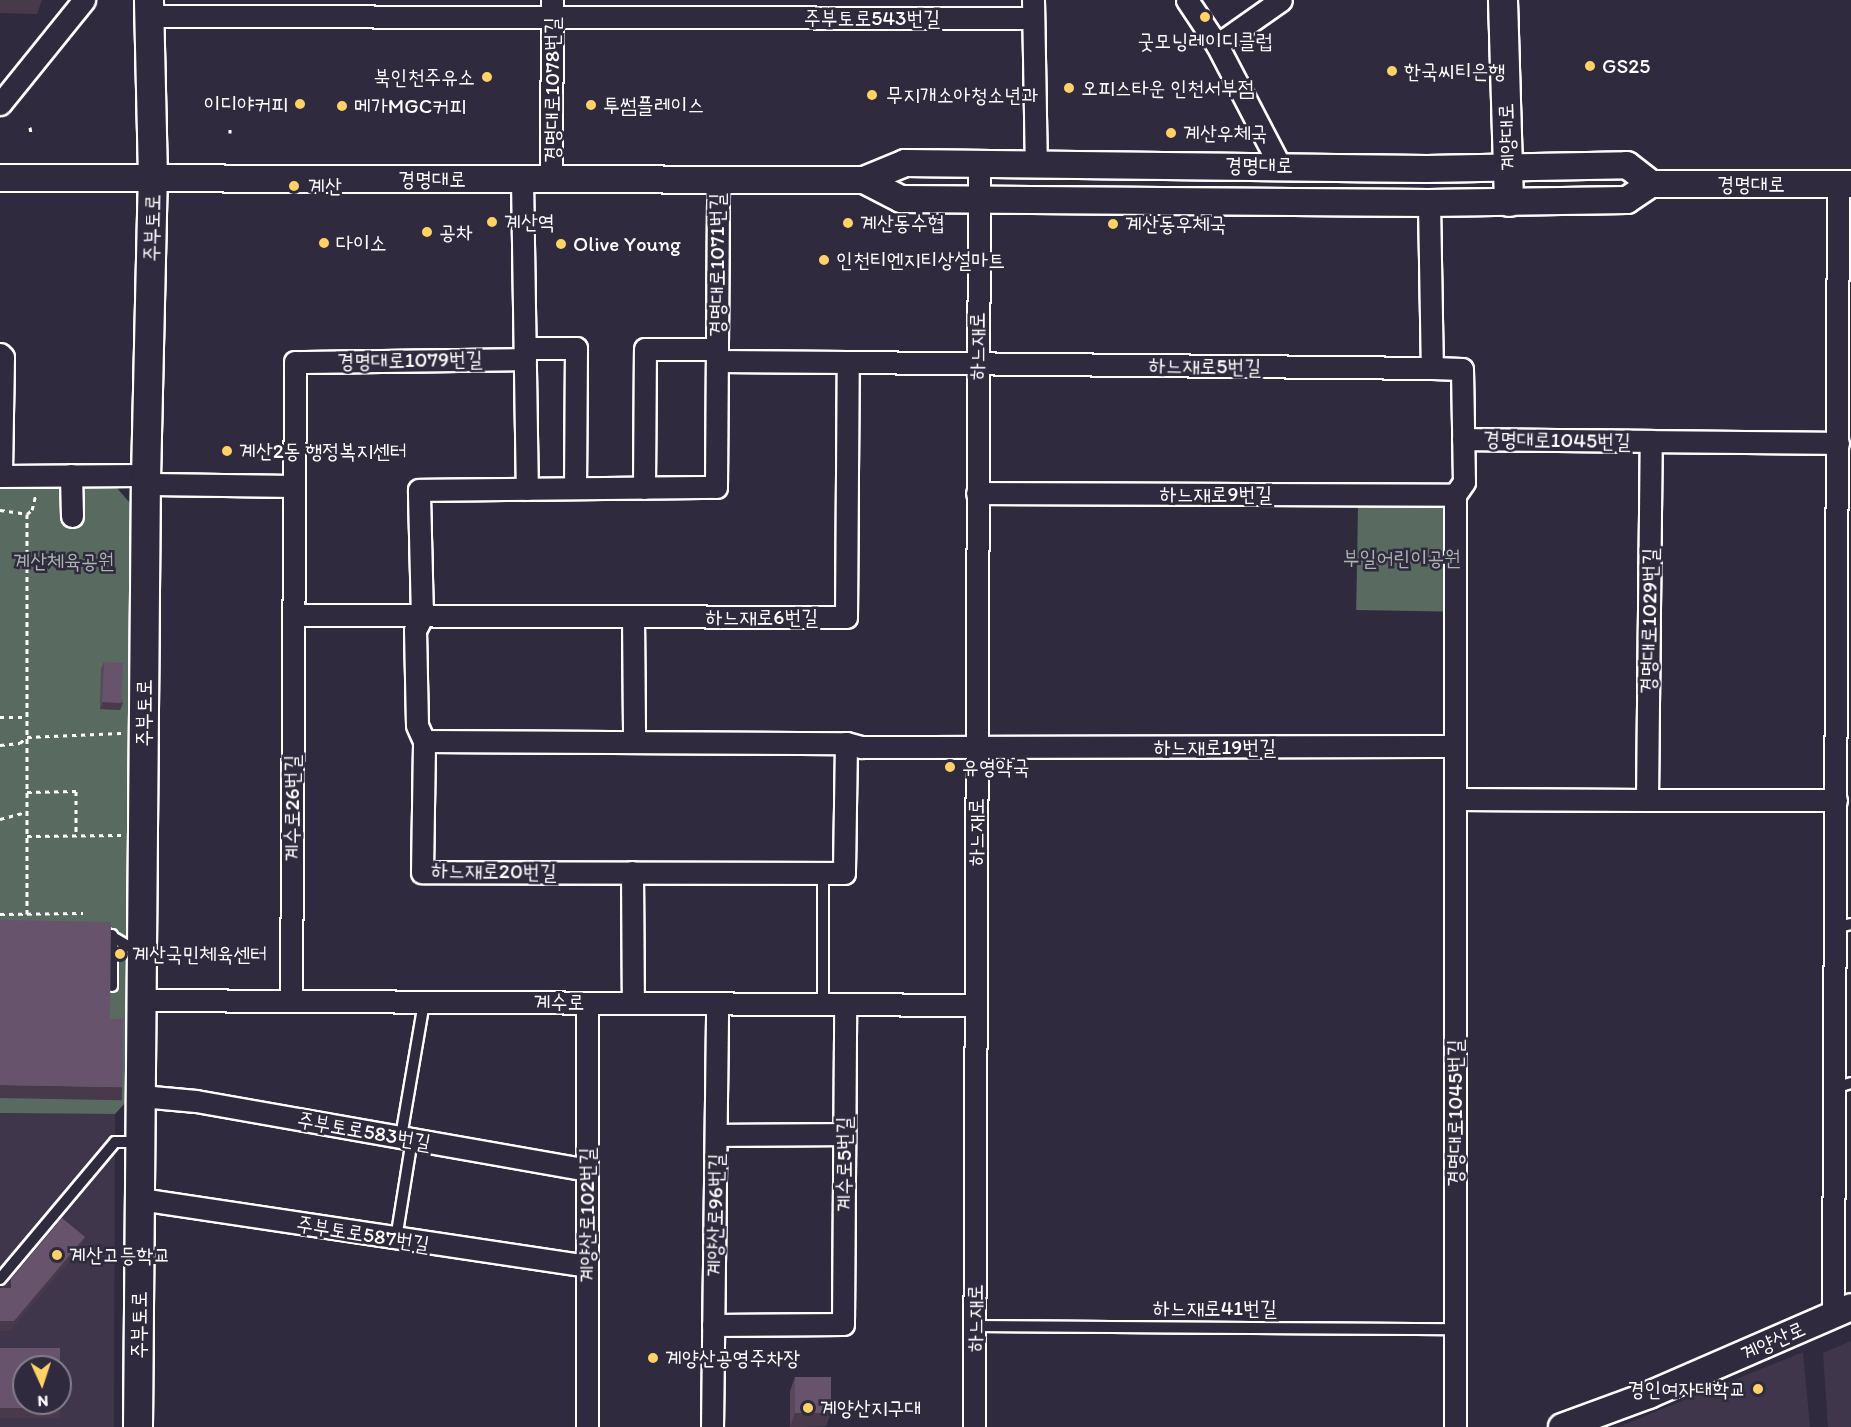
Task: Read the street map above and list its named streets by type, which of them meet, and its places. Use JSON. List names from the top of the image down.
{
  "streets": {
    "main road": ["계양대로", "주부토로"],
    "street": [
      "주부토로543번길",
      "경명대로1078번길",
      "경명대로",
      "경명대로1071번길",
      "하느재로",
      "경명대로1079번길",
      "하느재로5번길",
      "경명대로1045번길",
      "하느재로9번길",
      "하느재로6번길",
      "경명대로1029번길",
      "하느재로19번길",
      "계수로26번길",
      "하느재로20번길",
      "계수로",
      "주부토로583번길",
      "계수로5번길",
      "계양산로102번길",
      "계양산로96번길",
      "주부토로587번길",
      "계양산로"
    ],
    "lane": ["하느재로41번길"]
  },
  "crossings": [
    ["주부토로543번길", "경명대로1078번길"],
    ["주부토로543번길", "주부토로"],
    ["경명대로1078번길", "경명대로"],
    ["계양대로", "경명대로"],
    ["경명대로", "주부토로"],
    ["경명대로", "경명대로1071번길"],
    ["경명대로", "하느재로"],
    ["주부토로", "계수로"],
    ["주부토로", "주부토로583번길"],
    ["주부토로", "주부토로587번길"],
    ["경명대로1071번길", "경명대로1079번길"],
    ["하느재로", "하느재로5번길"],
    ["하느재로", "하느재로9번길"],
    ["하느재로", "하느재로19번길"],
    ["하느재로", "계수로"],
    ["하느재로", "하느재로41번길"],
    ["경명대로1079번길", "계수로26번길"],
    ["하느재로5번길", "경명대로1045번길"],
    ["경명대로1045번길", "하느재로9번길"],
    ["경명대로1045번길", "경명대로1029번길"],
    ["경명대로1045번길", "하느재로19번길"],
    ["경명대로1045번길", "하느재로41번길"],
    ["하느재로6번길", "계수로26번길"],
    ["계수로26번길", "계수로"],
    ["계수로", "계수로5번길"],
    ["계수로", "계양산로102번길"],
    ["계수로", "계양산로96번길"],
    ["주부토로583번길", "계양산로102번길"],
    ["계수로5번길", "계양산로96번길"],
    ["계양산로102번길", "주부토로587번길"]
  ],
  "parks": ["부일어린이공원", "계산체육공원"],
  "places": [
    "굿모닝레이디클럽",
    "GS25",
    "한국씨티은행",
    "북인천주유소",
    "오피스타운 인천서부점",
    "무지개소아청소년과",
    "이디야커피",
    "투썸플레이스",
    "메가MGC커피",
    "계산우체국",
    "계산",
    "계산역",
    "계산동수협",
    "계산동우체국",
    "공차",
    "다이소",
    "Olive Young",
    "인천티엔지티상설마트",
    "계산2동 행정복지센터",
    "유영약국",
    "계산국민체육센터",
    "계산고등학교",
    "계양산공영주차장",
    "경인여자대학교",
    "계양산지구대"
  ],
  "north": "bottom"
}
